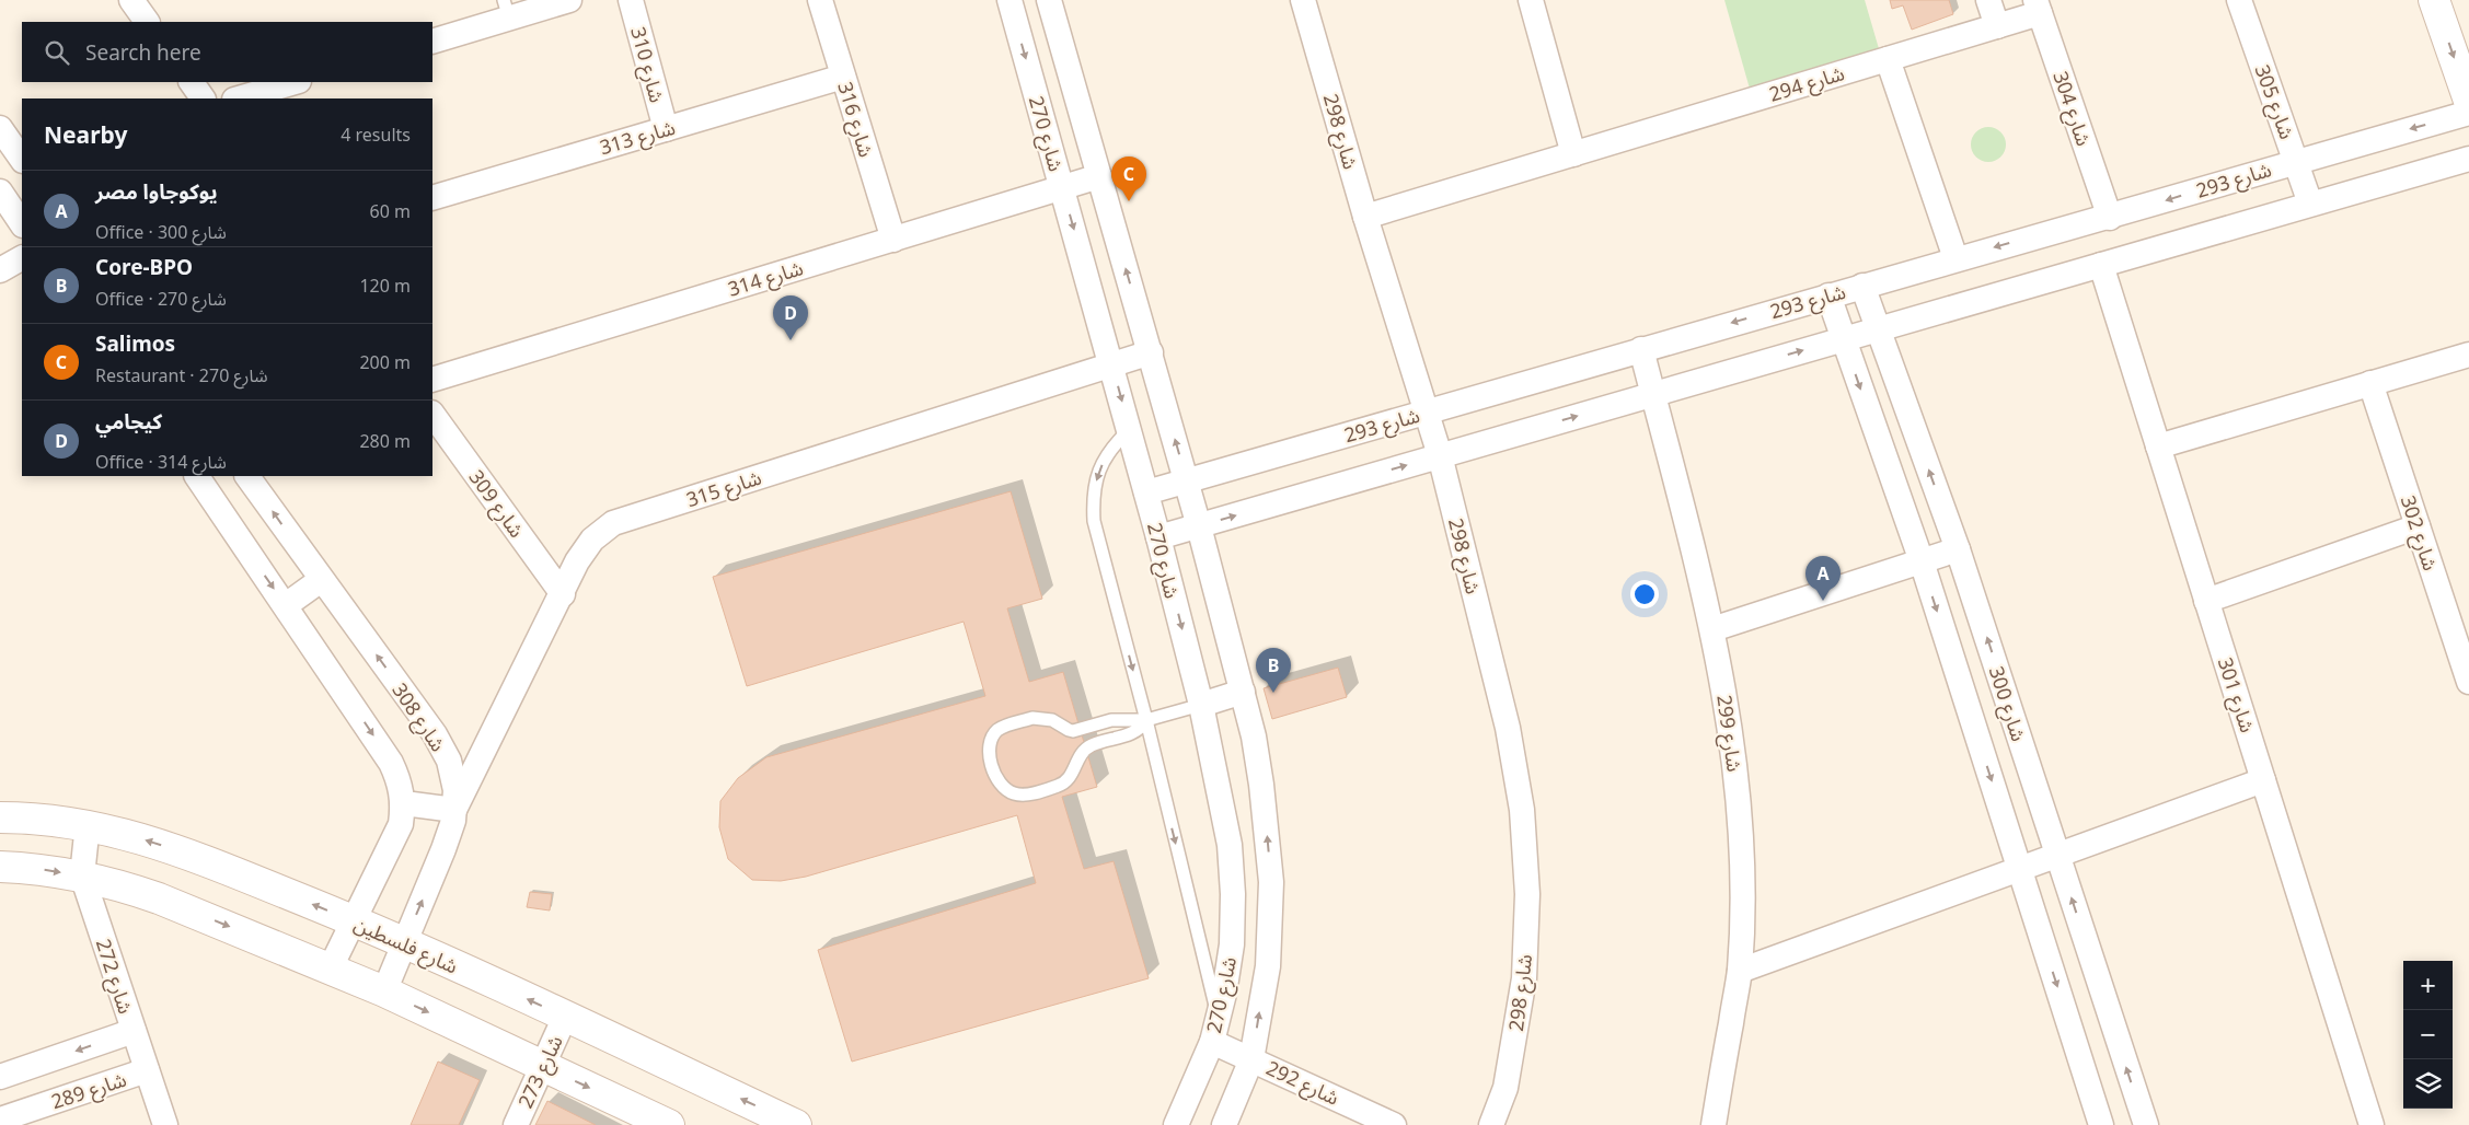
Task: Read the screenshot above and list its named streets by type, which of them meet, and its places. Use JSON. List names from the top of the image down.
{
  "streets": {
    "street": [
      "شارع 310",
      "شارع 294",
      "شارع 305",
      "شارع 304",
      "شارع 316",
      "شارع 298",
      "شارع 270",
      "شارع 313",
      "شارع 293",
      "شارع 314",
      "شارع 315",
      "شارع 309",
      "شارع 302",
      "شارع 301",
      "شارع 300",
      "شارع 308",
      "شارع 299",
      "شارع فلسطين",
      "شارع 272",
      "شارع 273",
      "شارع 292",
      "شارع 289"
    ]
  },
  "crossings": [
    ["شارع 310", "شارع 313"],
    ["شارع 294", "شارع 304"],
    ["شارع 294", "شارع 298"],
    ["شارع 305", "شارع 293"],
    ["شارع 304", "شارع 293"],
    ["شارع 316", "شارع 313"],
    ["شارع 316", "شارع 314"],
    ["شارع 298", "شارع 293"],
    ["شارع 270", "شارع 293"],
    ["شارع 270", "شارع 314"],
    ["شارع 270", "شارع 315"],
    ["شارع 270", "شارع 292"],
    ["شارع 293", "شارع 300"],
    ["شارع 293", "شارع 299"],
    ["شارع 315", "شارع 309"],
    ["شارع 315", "شارع 308"],
    ["شارع 308", "شارع فلسطين"],
    ["شارع فلسطين", "شارع 272"],
    ["شارع فلسطين", "شارع 273"],
    ["شارع 272", "شارع 289"]
  ],
  "page": {
    "search": "Search here",
    "heading": ["Nearby", "4 results"],
    "pins": [
      "C",
      "D",
      "A",
      "B"
    ],
    "list": [
      {
        "mark": "A",
        "name": "يوكوجاوا مصر",
        "note": "Office · شارع 300",
        "value": "60 m"
      },
      {
        "mark": "B",
        "name": "Core-BPO",
        "note": "Office · شارع 270",
        "value": "120 m"
      },
      {
        "mark": "C",
        "name": "Salimos",
        "note": "Restaurant · شارع 270",
        "value": "200 m"
      },
      {
        "mark": "D",
        "name": "كيجامي",
        "note": "Office · شارع 314",
        "value": "280 m"
      }
    ],
    "map_buttons": ["+", "−"]
  }
}
